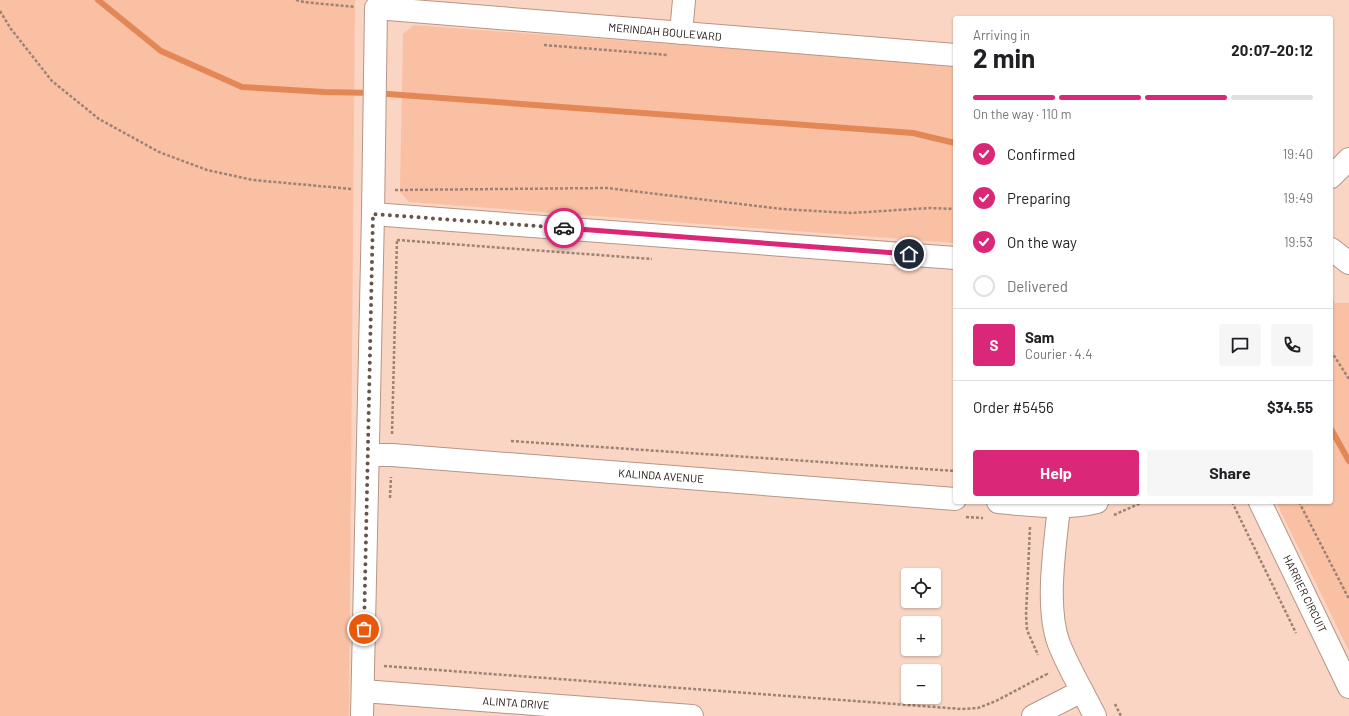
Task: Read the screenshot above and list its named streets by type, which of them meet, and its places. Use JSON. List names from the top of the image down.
{
  "streets": {
    "street": [
      "MERINDAH BOULEVARD",
      "KALINDA AVENUE",
      "HARRIER CIRCUIT",
      "ALINTA DRIVE"
    ]
  },
  "page": {
    "heading": ["2 min", "Arriving in", "20:07–20:12"],
    "panel": [
      "Sam",
      "Courier · 4.4",
      "Order #5456",
      "$34.55"
    ],
    "bar": "On the way · 110 m",
    "list": [
      ["Confirmed", "19:40"],
      ["Preparing", "19:49"],
      ["On the way", "19:53"],
      "Delivered"
    ],
    "round": "S",
    "buttons": ["Help", "Share"],
    "map_buttons": ["+", "−"]
  }
}
